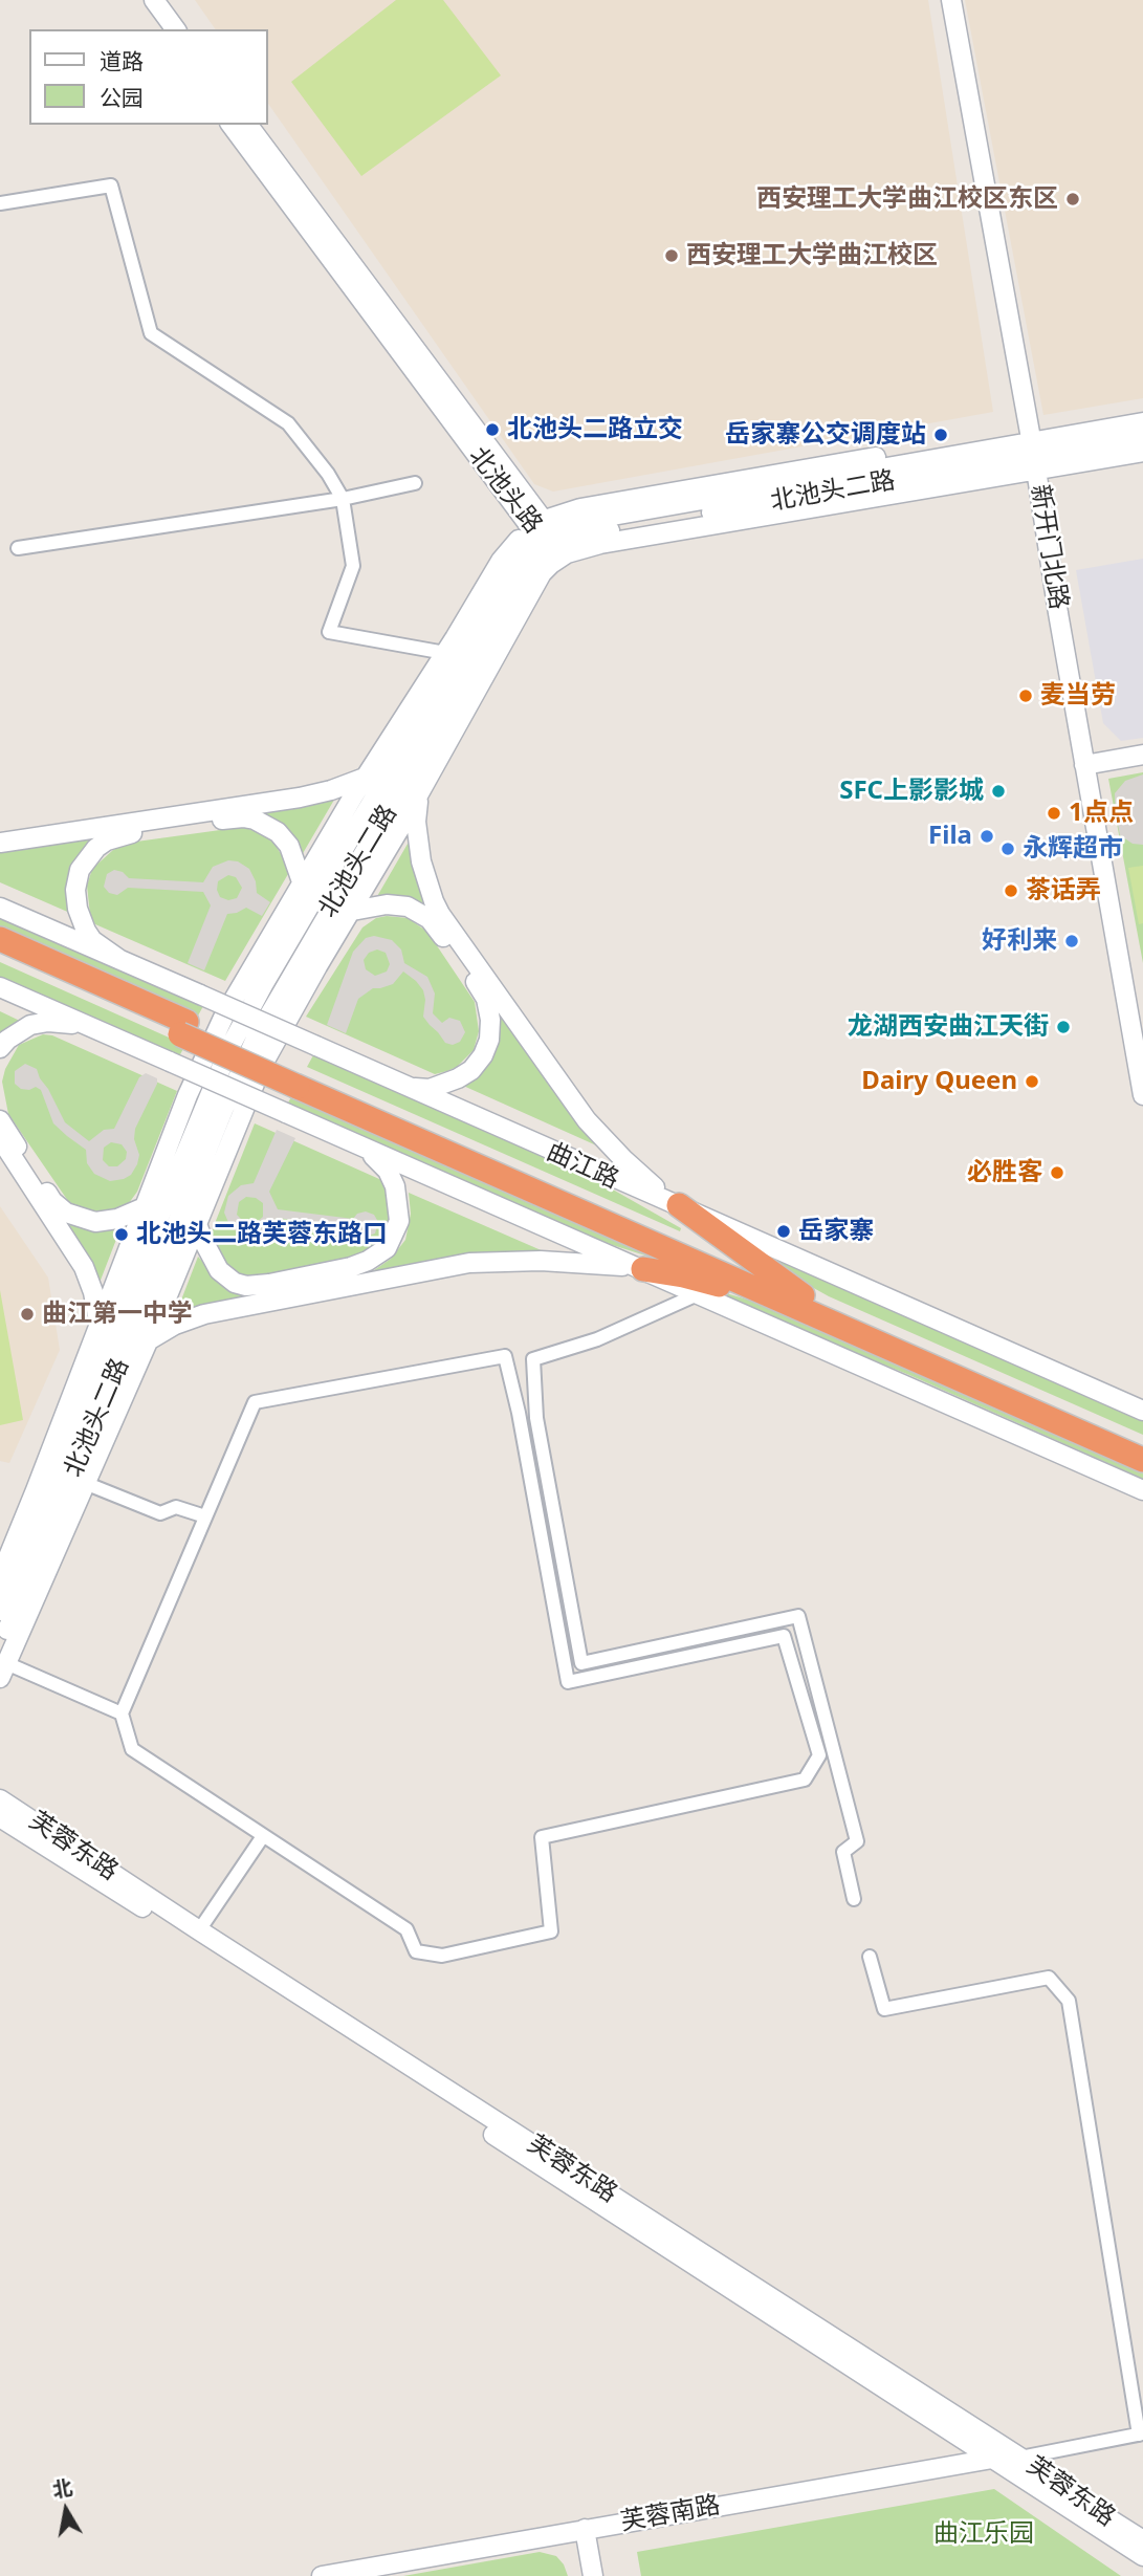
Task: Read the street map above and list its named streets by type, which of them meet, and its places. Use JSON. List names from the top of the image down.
{
  "streets": {
    "highway": ["曲江路"],
    "main road": [
      "北池头路",
      "北池头二路",
      "新开门北路",
      "芙蓉东路",
      "芙蓉南路"
    ]
  },
  "crossings": [
    ["北池头路", "北池头二路"],
    ["北池头二路", "新开门北路"],
    ["芙蓉东路", "芙蓉南路"]
  ],
  "parks": ["曲江乐园"],
  "places": [
    "西安理工大学曲江校区东区",
    "西安理工大学曲江校区",
    "北池头二路立交",
    "岳家寨公交调度站",
    "麦当劳",
    "SFC上影影城",
    "1点点",
    "Fila",
    "永辉超市",
    "茶话弄",
    "好利来",
    "龙湖西安曲江天街",
    "Dairy Queen",
    "必胜客",
    "岳家寨",
    "北池头二路芙蓉东路口",
    "曲江第一中学"
  ],
  "legend": ["道路", "公园"],
  "north": "top"
}
